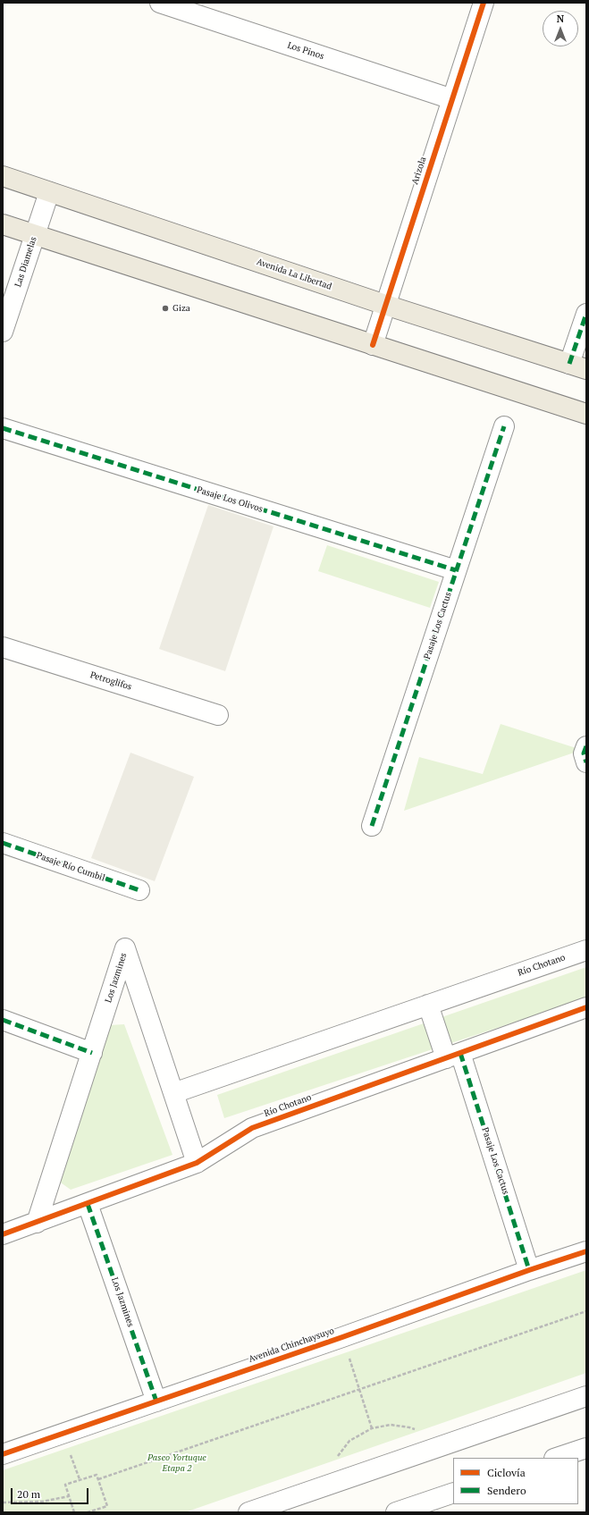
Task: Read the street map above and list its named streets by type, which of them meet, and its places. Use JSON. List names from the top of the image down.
{
  "streets": {
    "main road": ["Avenida La Libertad"],
    "street": [
      "Los Pinos",
      "Arizola",
      "Las Diamelas",
      "Pasaje Los Olivos",
      "Pasaje Los Cactus",
      "Petroglifos",
      "Pasaje Río Cumbil",
      "Río Chotano",
      "Los Jazmines",
      "Avenida Chinchaysuyo"
    ]
  },
  "crossings": [
    ["Los Pinos", "Arizola"],
    ["Arizola", "Avenida La Libertad"],
    ["Las Diamelas", "Avenida La Libertad"],
    ["Pasaje Los Olivos", "Pasaje Los Cactus"],
    ["Pasaje Los Cactus", "Río Chotano"],
    ["Pasaje Los Cactus", "Avenida Chinchaysuyo"],
    ["Río Chotano", "Los Jazmines"],
    ["Los Jazmines", "Avenida Chinchaysuyo"]
  ],
  "parks": ["Paseo Yortuque Etapa 2"],
  "places": ["Giza"],
  "legend": ["Ciclovía", "Sendero"],
  "scale_bar": "20 m",
  "north": "top"
}
